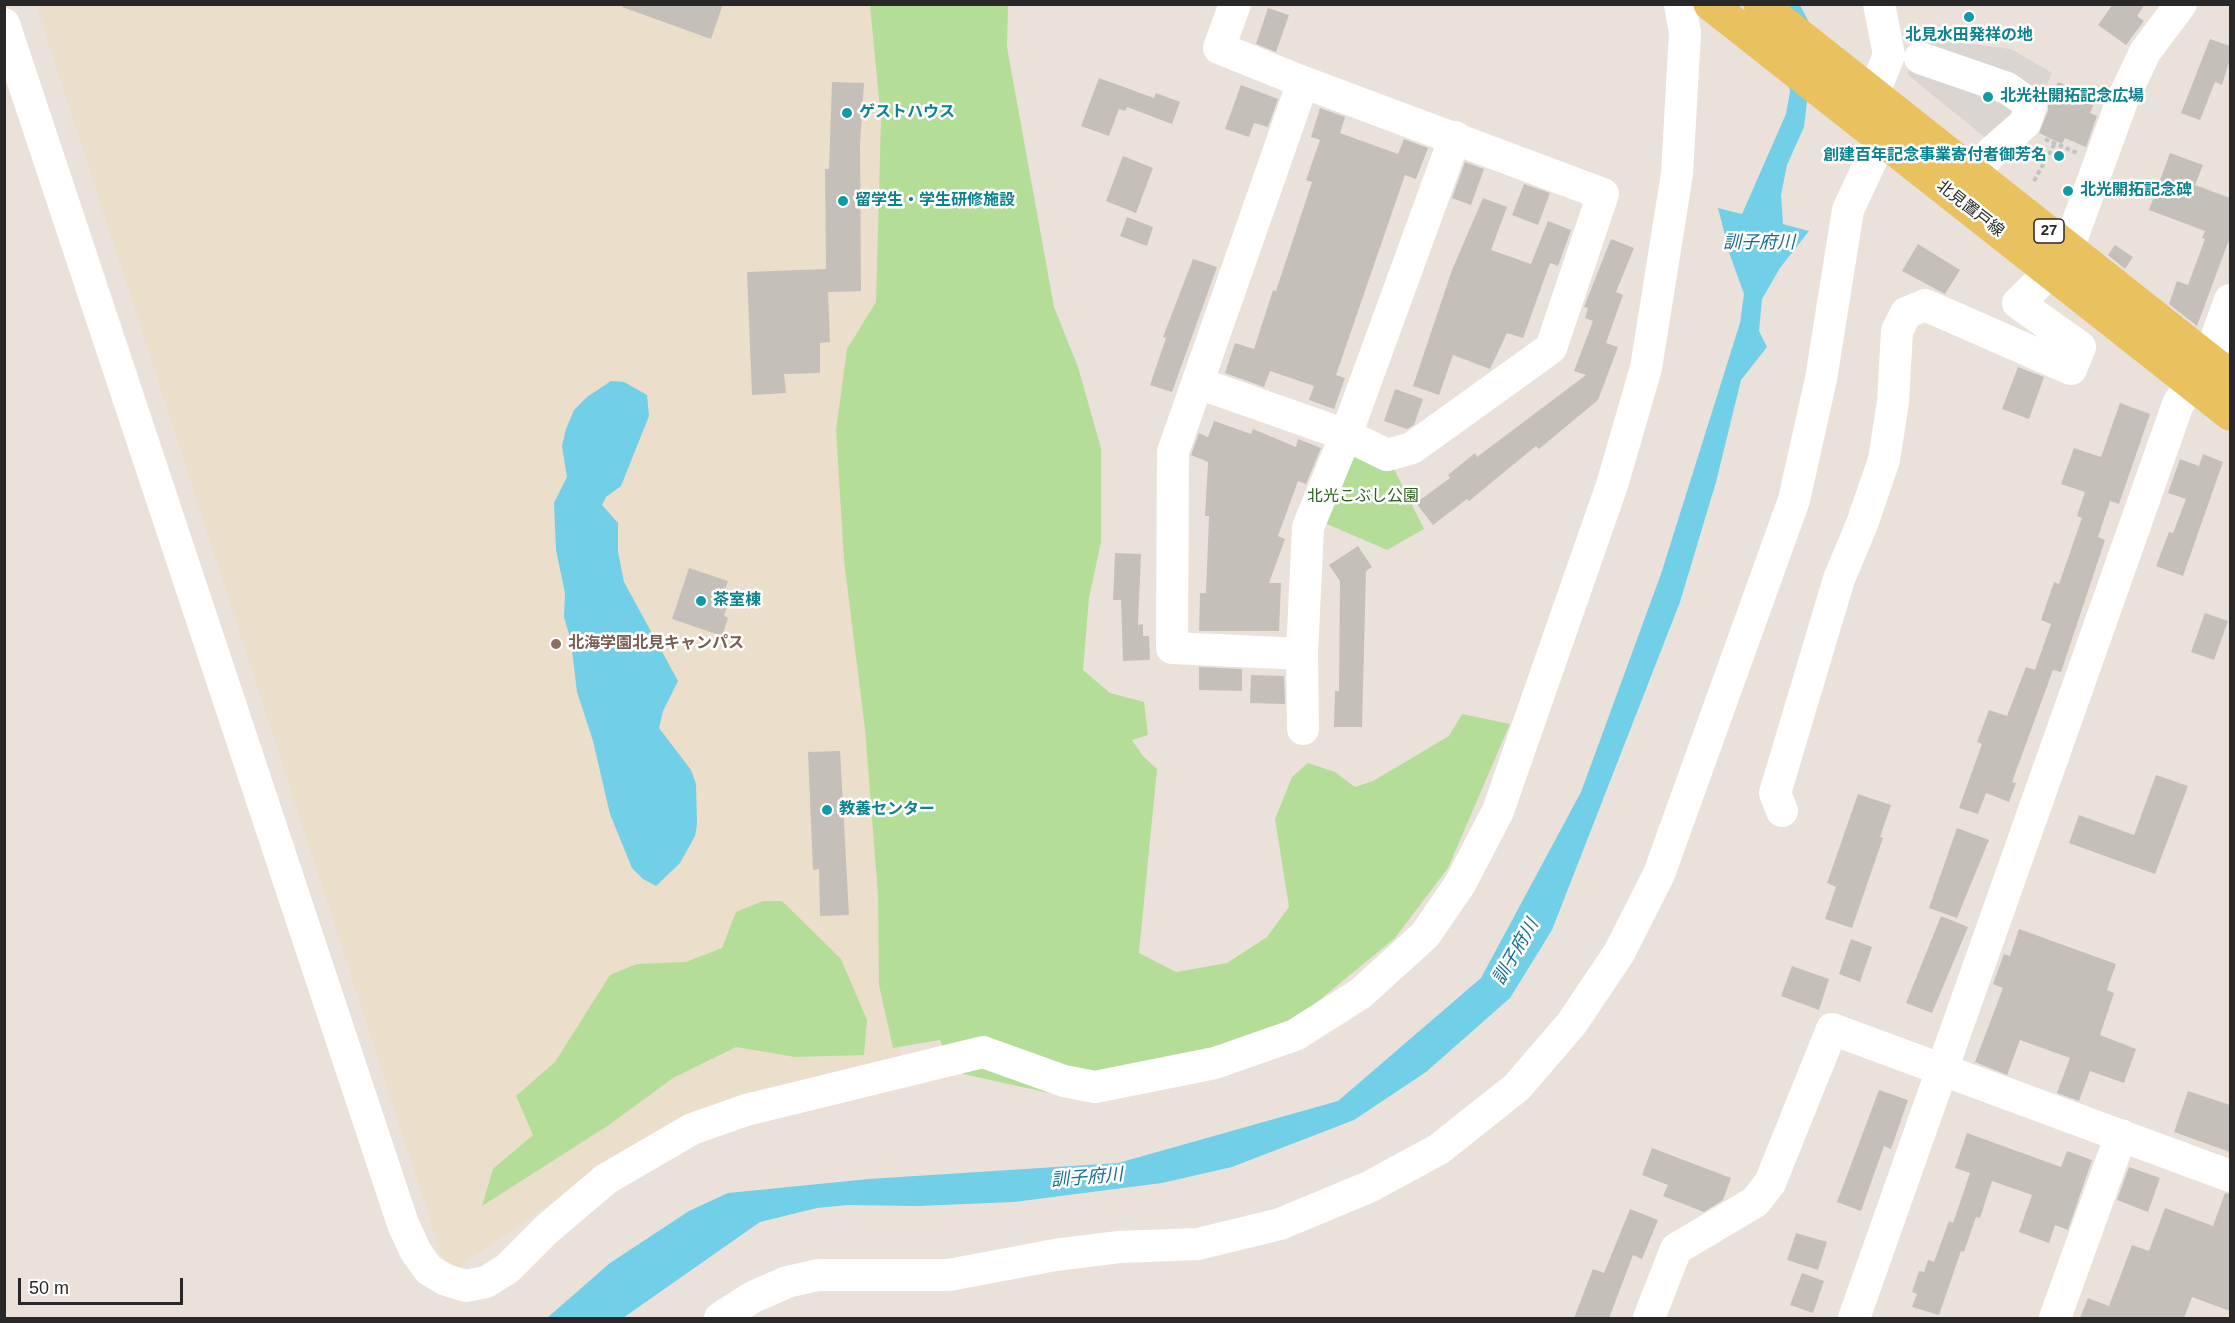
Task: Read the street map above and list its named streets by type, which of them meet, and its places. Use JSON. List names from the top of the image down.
{
  "streets": {
    "main road": ["北見置戸線", "27"]
  },
  "water": ["訓子府川"],
  "parks": ["北光こぶし公園"],
  "places": [
    "北見水田発祥の地",
    "北光社開拓記念広場",
    "ゲストハウス",
    "創建百年記念事業寄付者御芳名",
    "北光開拓記念碑",
    "留学生・学生研修施設",
    "茶室棟",
    "北海学園北見キャンパス",
    "教養センター"
  ],
  "scale_bar": "50 m"
}
